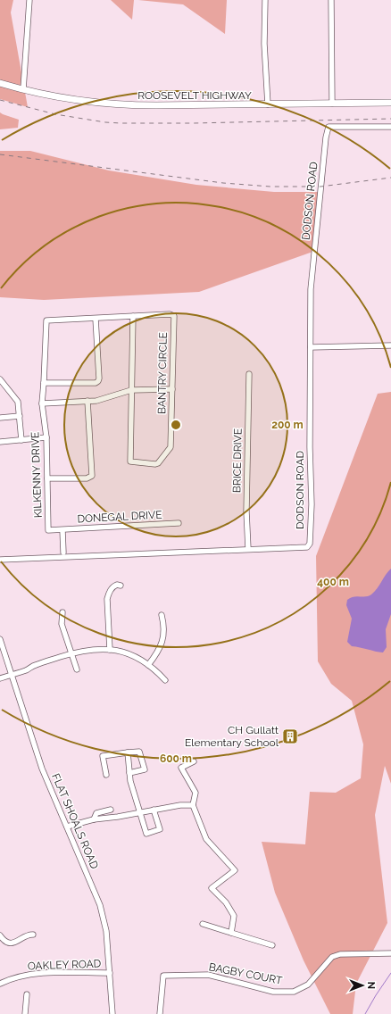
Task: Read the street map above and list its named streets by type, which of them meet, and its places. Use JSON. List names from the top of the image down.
{
  "streets": {
    "main road": ["ROOSEVELT HIGHWAY"],
    "street": [
      "DODSON ROAD",
      "BANTRY CIRCLE",
      "BRICE DRIVE",
      "KILKENNY DRIVE",
      "DONEGAL DRIVE",
      "FLAT SHOALS ROAD",
      "OAKLEY ROAD",
      "BAGBY COURT"
    ]
  },
  "crossings": [
    ["DODSON ROAD", "BRICE DRIVE"],
    ["KILKENNY DRIVE", "DONEGAL DRIVE"],
    ["FLAT SHOALS ROAD", "OAKLEY ROAD"]
  ],
  "places": {
    "building": ["CH Gullatt Elementary School"]
  },
  "north": "right",
  "rings": ["200 m", "400 m", "600 m"]
}
